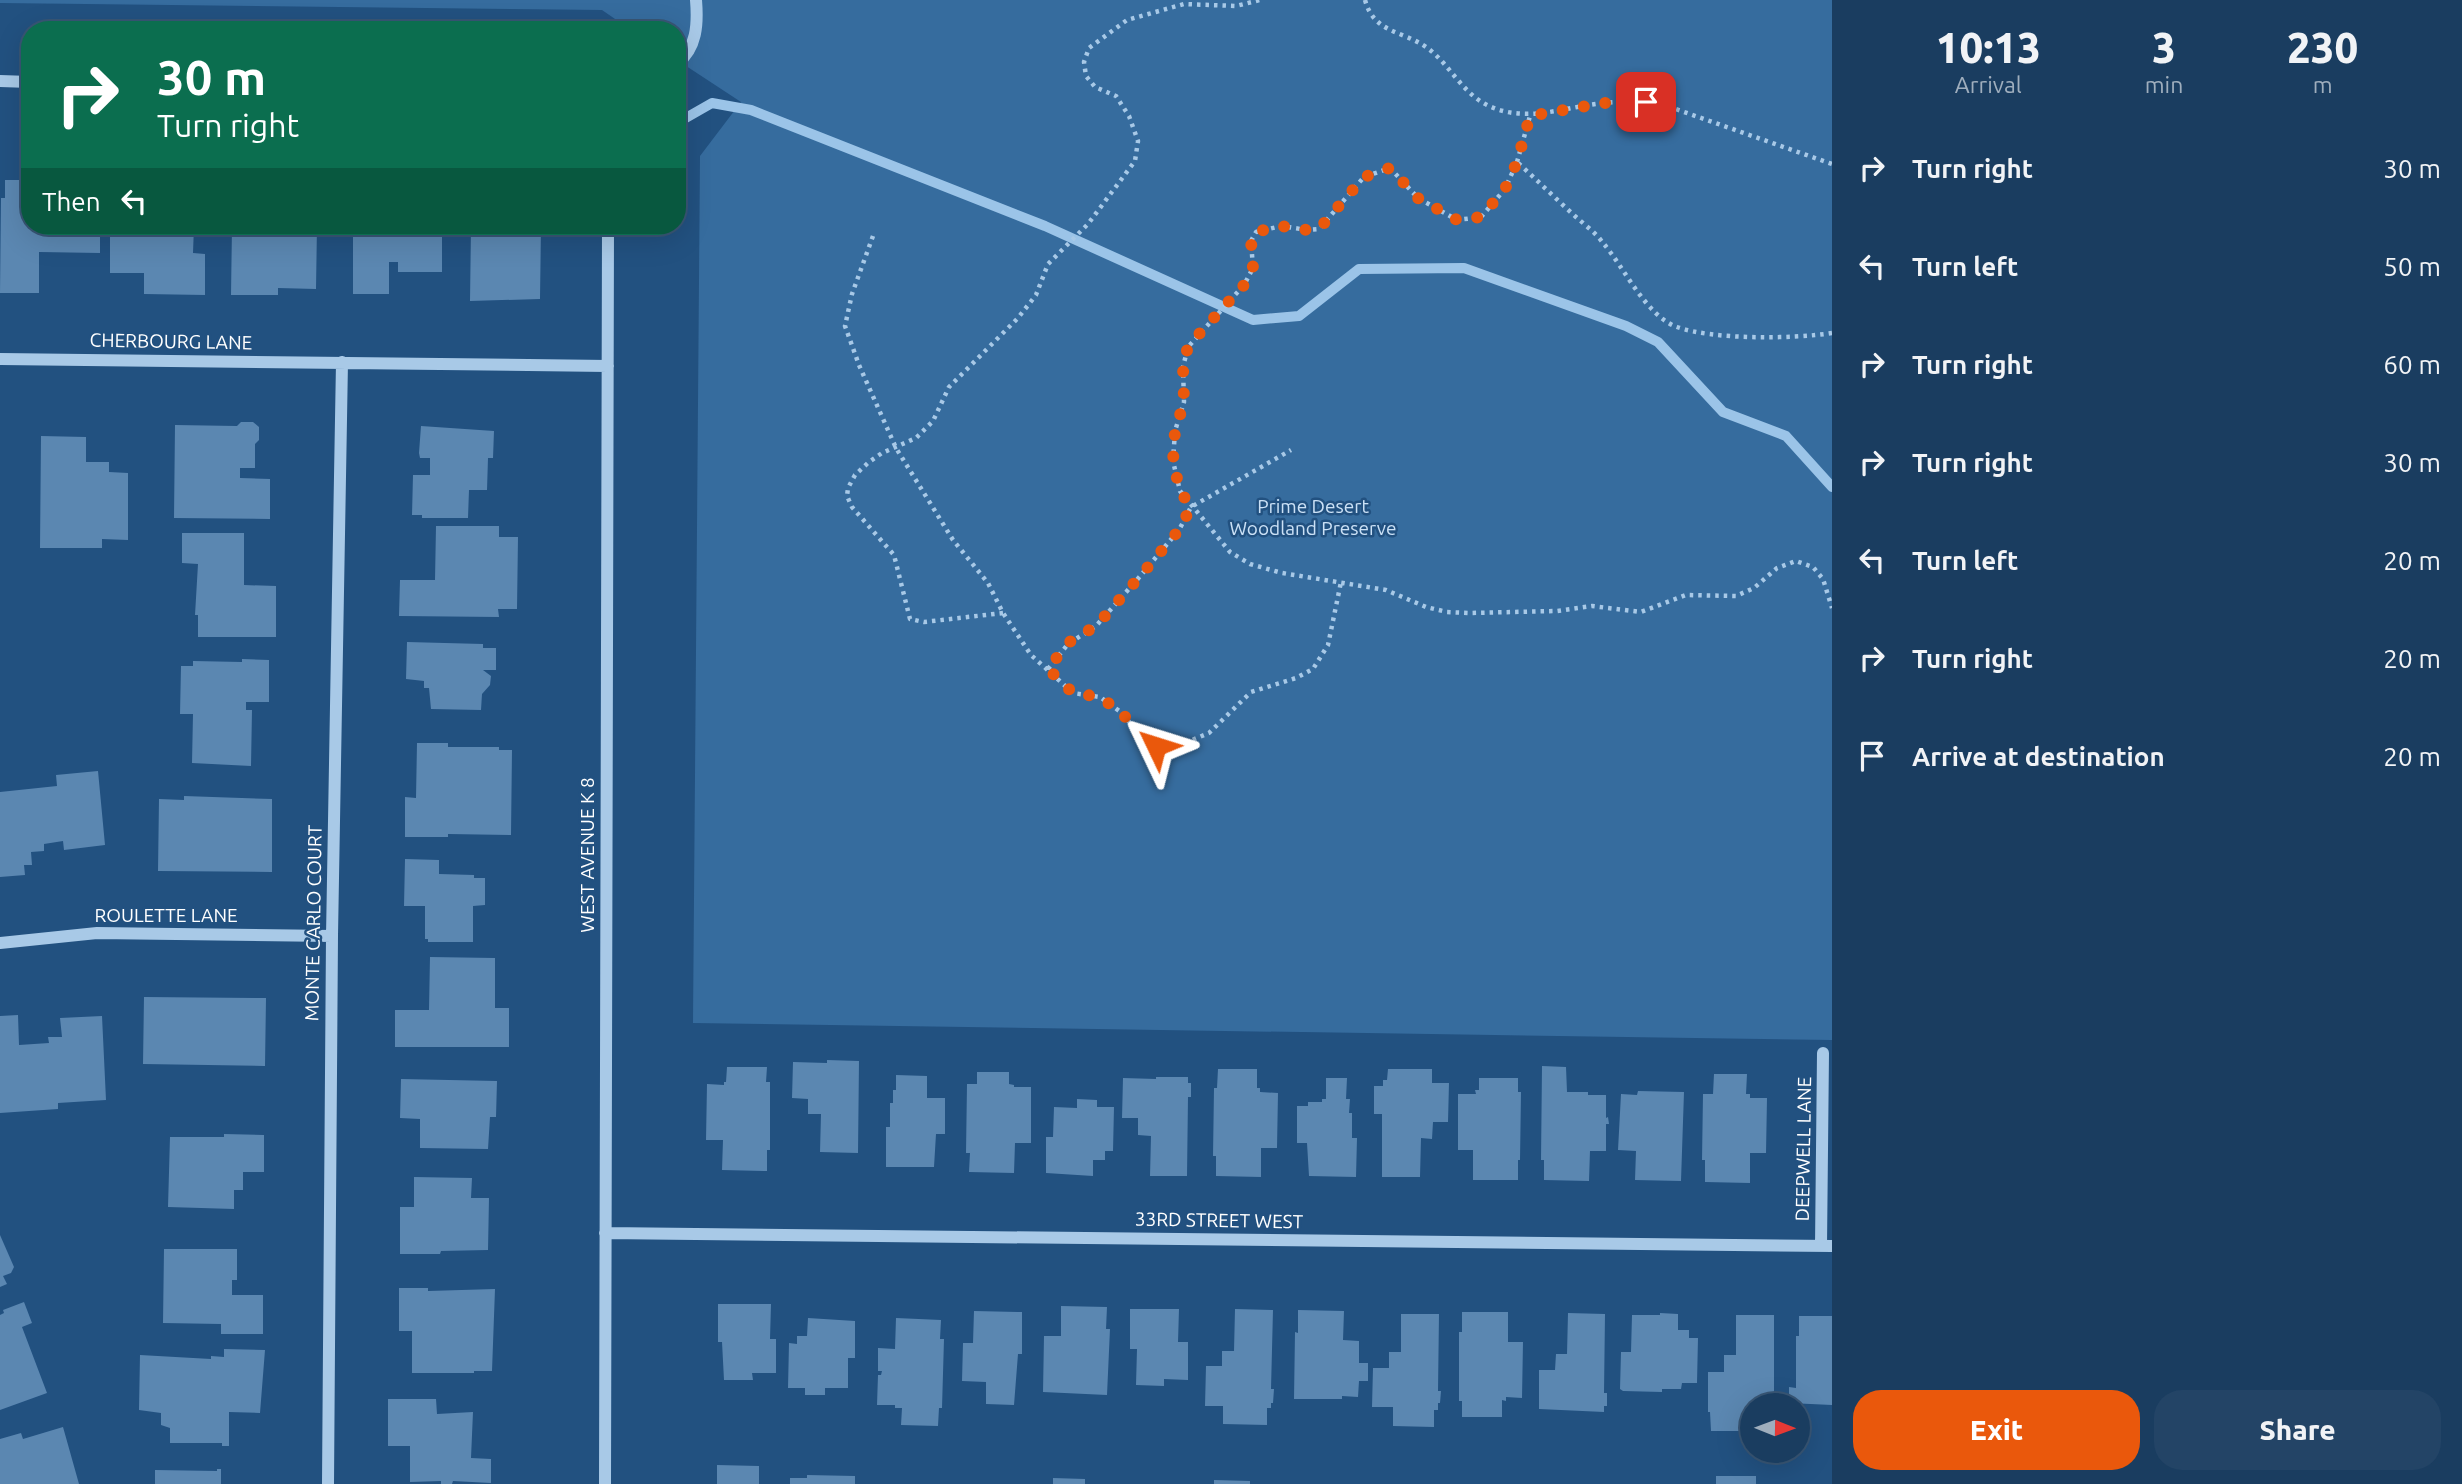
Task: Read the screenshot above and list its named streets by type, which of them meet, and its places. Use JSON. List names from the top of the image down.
{
  "streets": {
    "street": [
      "CHERBOURG LANE",
      "WEST AVENUE K 8",
      "ROULETTE LANE",
      "MONTE CARLO COURT",
      "DEEPWELL LANE",
      "33RD STREET WEST"
    ]
  },
  "crossings": [
    ["CHERBOURG LANE", "WEST AVENUE K 8"],
    ["CHERBOURG LANE", "MONTE CARLO COURT"],
    ["WEST AVENUE K 8", "33RD STREET WEST"],
    ["ROULETTE LANE", "MONTE CARLO COURT"],
    ["DEEPWELL LANE", "33RD STREET WEST"]
  ],
  "parks": ["Prime Desert Woodland Preserve"],
  "north": "right",
  "page": {
    "eta": [
      "10:13",
      "Arrival",
      "3",
      "min",
      "230",
      "m"
    ],
    "turn": ["30 m", "Turn right"],
    "list": [
      {
        "name": "Turn right",
        "value": "30 m"
      },
      {
        "name": "Turn left",
        "value": "50 m"
      },
      {
        "name": "Turn right",
        "value": "60 m"
      },
      {
        "name": "Turn right",
        "value": "30 m"
      },
      {
        "name": "Turn left",
        "value": "20 m"
      },
      {
        "name": "Turn right",
        "value": "20 m"
      },
      {
        "name": "Arrive at destination",
        "value": "20 m"
      }
    ],
    "then": "Then",
    "buttons": ["Exit", "Share"]
  }
}
